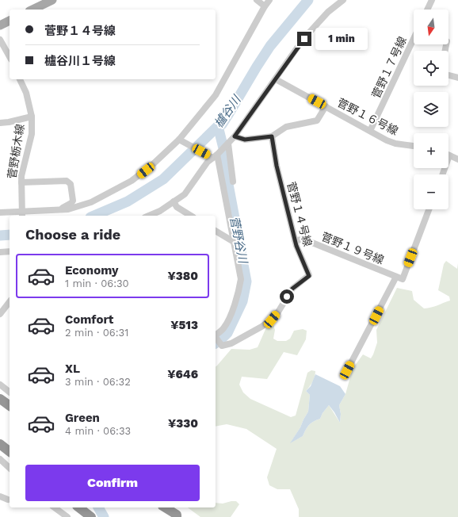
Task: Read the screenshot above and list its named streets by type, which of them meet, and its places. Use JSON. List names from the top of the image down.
{
  "streets": {
    "street": [
      "菅野１７号線",
      "菅野１６号線",
      "菅野栃木線",
      "菅野１４号線",
      "菅野１９号線"
    ]
  },
  "crossings": [
    ["菅野１７号線", "菅野１６号線"],
    ["菅野１４号線", "菅野１９号線"]
  ],
  "water": ["櫨谷川", "菅野谷川"],
  "north": "bottom",
  "page": {
    "map_buttons": ["+", "−"],
    "banner": ["菅野１４号線", "櫨谷川１号線"],
    "bubble": "1 min",
    "heading": "Choose a ride",
    "list": [
      {
        "name": "Economy",
        "note": "1 min · 06:30",
        "value": "¥380"
      },
      {
        "name": "Comfort",
        "note": "2 min · 06:31",
        "value": "¥513"
      },
      {
        "name": "XL",
        "note": "3 min · 06:32",
        "value": "¥646"
      },
      {
        "name": "Green",
        "note": "4 min · 06:33",
        "value": "¥330"
      }
    ],
    "buttons": "Confirm"
  }
}
